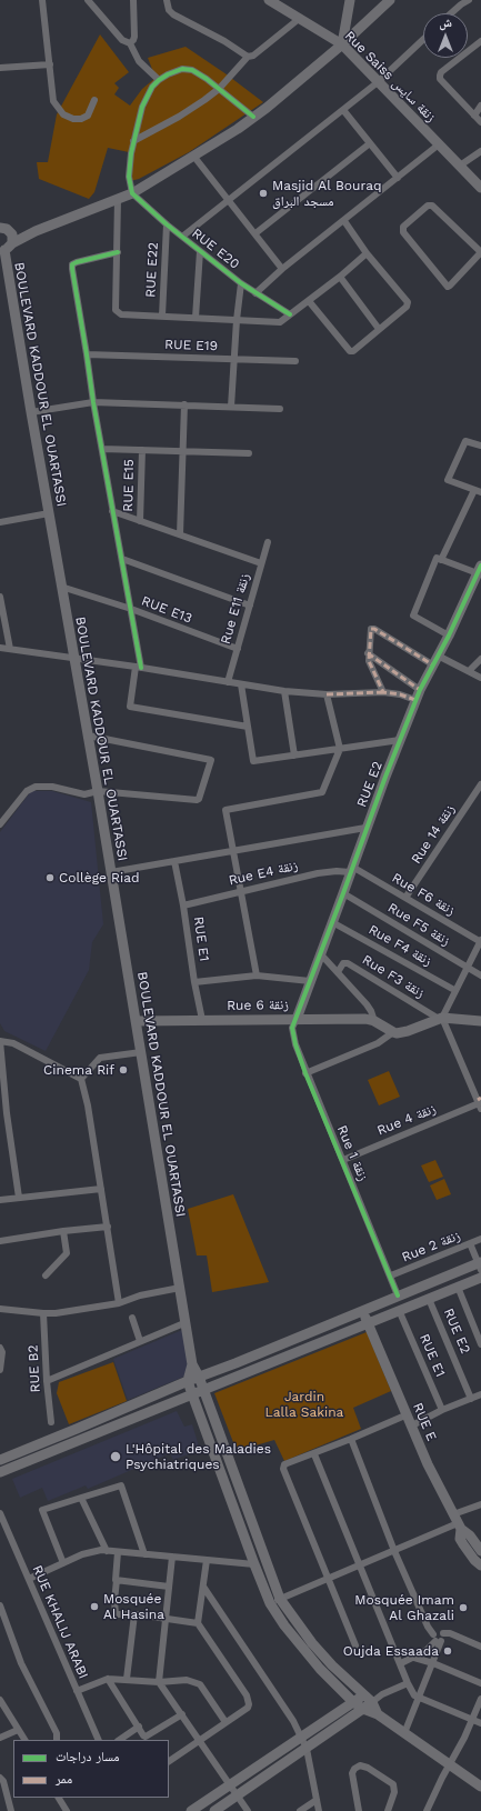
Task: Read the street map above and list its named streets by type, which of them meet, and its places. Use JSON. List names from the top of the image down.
{
  "streets": {
    "main road": [
      "Rue Saiss زنقة سايس",
      "BOULEVARD KADDOUR EL OUARTASSI",
      "RUE E2",
      "Rue 6 زنقة",
      "RUE E"
    ],
    "street": [
      "RUE E20",
      "RUE E22",
      "RUE E19",
      "RUE E15",
      "Rue E11 زنقة",
      "RUE E13",
      "Rue 14 زنقة",
      "Rue E4 زنقة",
      "Rue F6 زنقة",
      "Rue F5 زنقة",
      "RUE E1",
      "Rue F4 زنقة",
      "Rue F3 زنقة",
      "Rue 4 زنقة",
      "Rue 1 زنقة",
      "Rue 2 زنقة",
      "RUE B2",
      "RUE KHALIJ ARABI"
    ]
  },
  "crossings": [
    ["RUE E20", "RUE E22"],
    ["RUE E20", "RUE E19"],
    ["BOULEVARD KADDOUR EL OUARTASSI", "RUE E13"],
    ["BOULEVARD KADDOUR EL OUARTASSI", "Rue 6 زنقة"],
    ["Rue E11 زنقة", "RUE E13"],
    ["RUE E2", "Rue E4 زنقة"],
    ["RUE E2", "Rue F6 زنقة"],
    ["RUE E2", "Rue F5 زنقة"],
    ["RUE E2", "Rue F4 زنقة"],
    ["RUE E2", "Rue 6 زنقة"],
    ["RUE E2", "Rue 1 زنقة"],
    ["Rue 14 زنقة", "Rue F6 زنقة"],
    ["Rue E4 زنقة", "Rue F6 زنقة"],
    ["Rue E4 زنقة", "RUE E1"],
    ["RUE E1", "Rue 6 زنقة"],
    ["Rue 6 زنقة", "Rue 1 زنقة"],
    ["Rue 4 زنقة", "Rue 1 زنقة"],
    ["Rue 1 زنقة", "Rue 2 زنقة"]
  ],
  "parks": ["Jardin Lalla Sakina"],
  "places": [
    "Masjid Al Bouraq مسجد البراق",
    "Collège Riad",
    "Cinema Rif",
    "L'Hôpital des Maladies Psychiatriques",
    "Mosquée Al Hasina",
    "Mosquée Imam Al Ghazali",
    "Oujda Essaada"
  ],
  "legend": ["مسار دراجات", "ممر"],
  "north": "top"
}
